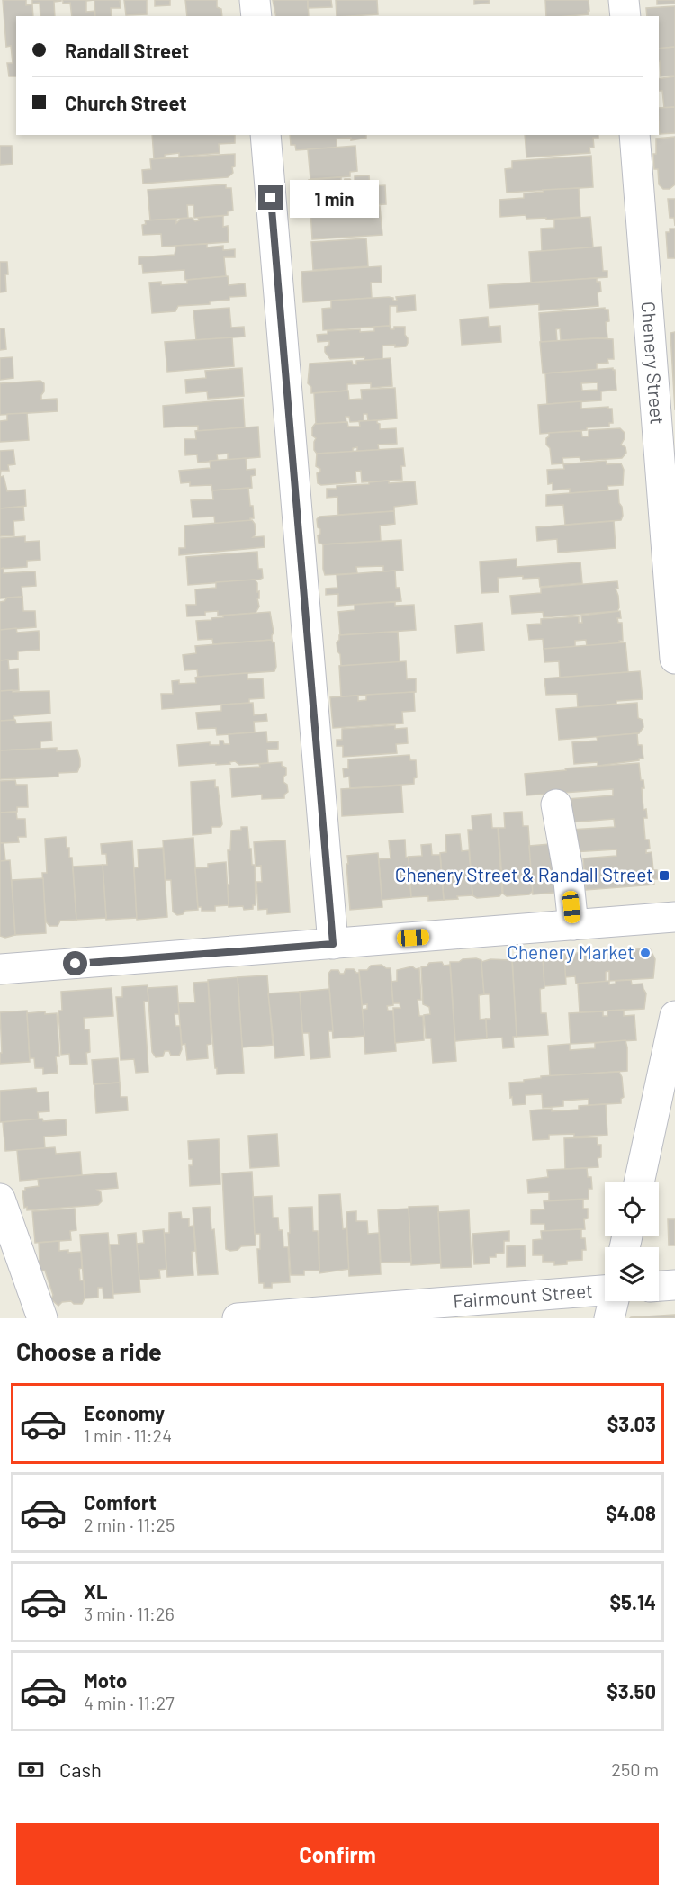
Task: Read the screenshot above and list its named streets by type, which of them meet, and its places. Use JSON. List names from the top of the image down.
{
  "streets": {
    "street": ["Chenery Street", "Fairmount Street"]
  },
  "places": {
    "transit": ["Chenery Street & Randall Street"],
    "other": ["Chenery Market"]
  },
  "page": {
    "banner": ["Randall Street", "Church Street"],
    "bubble": "1 min",
    "heading": "Choose a ride",
    "list": [
      {
        "name": "Economy",
        "note": "1 min · 11:24",
        "value": "$3.03"
      },
      {
        "name": "Comfort",
        "note": "2 min · 11:25",
        "value": "$4.08"
      },
      {
        "name": "XL",
        "note": "3 min · 11:26",
        "value": "$5.14"
      },
      {
        "name": "Moto",
        "note": "4 min · 11:27",
        "value": "$3.50"
      }
    ],
    "pay": ["Cash", "250 m"],
    "buttons": "Confirm"
  }
}
